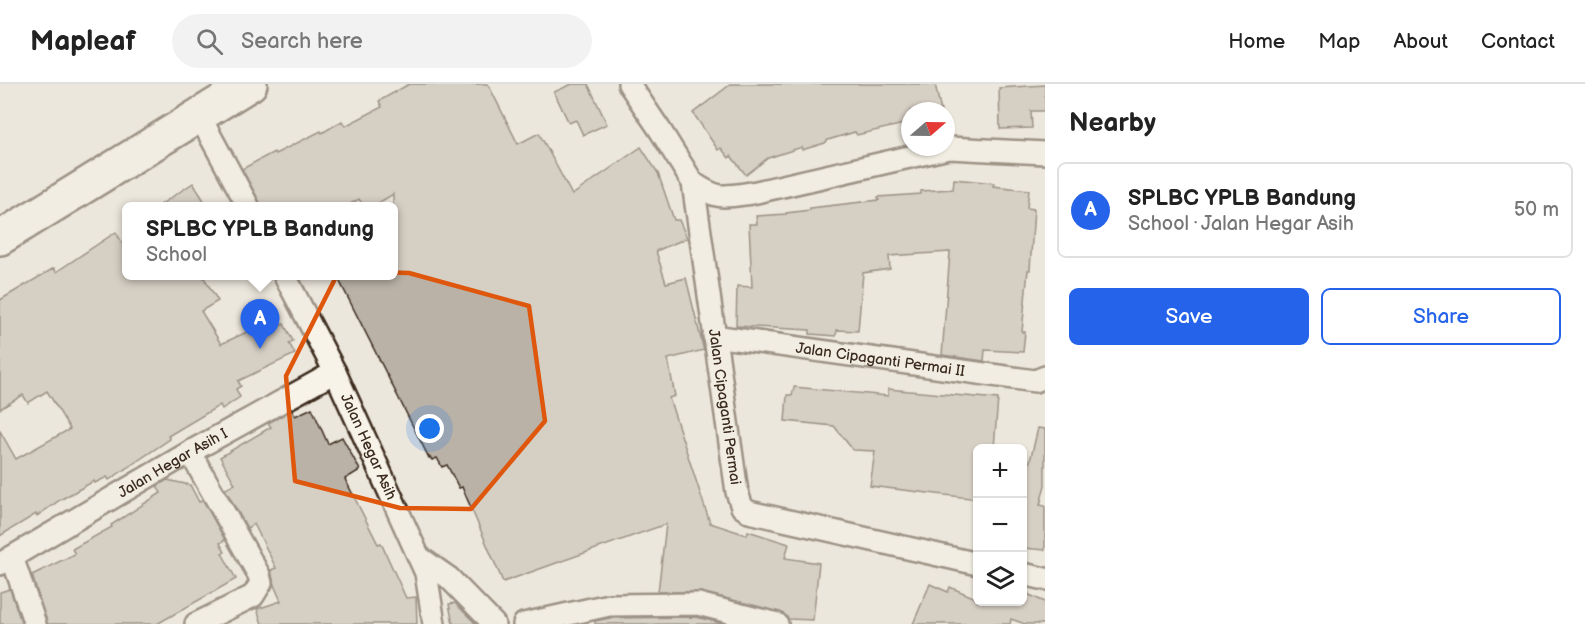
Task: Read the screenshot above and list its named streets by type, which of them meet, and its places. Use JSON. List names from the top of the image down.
{
  "streets": {
    "street": [
      "Jalan Cipaganti Permai II",
      "Jalan Cipaganti Permai",
      "Jalan Hegar Asih",
      "Jalan Hegar Asih I"
    ]
  },
  "crossings": [
    ["Jalan Cipaganti Permai II", "Jalan Cipaganti Permai"],
    ["Jalan Hegar Asih", "Jalan Hegar Asih I"]
  ],
  "north": "right",
  "page": {
    "header": "Mapleaf",
    "search": "Search here",
    "nav": [
      "Home",
      "Map",
      "About",
      "Contact"
    ],
    "heading": "Nearby",
    "list": [
      {
        "mark": "A",
        "name": "SPLBC YPLB Bandung",
        "note": "School · Jalan Hegar Asih",
        "value": "50 m"
      }
    ],
    "popup": ["SPLBC YPLB Bandung", "School"],
    "buttons": ["Save", "Share"],
    "pins": "A",
    "map_buttons": ["+", "−"]
  }
}
